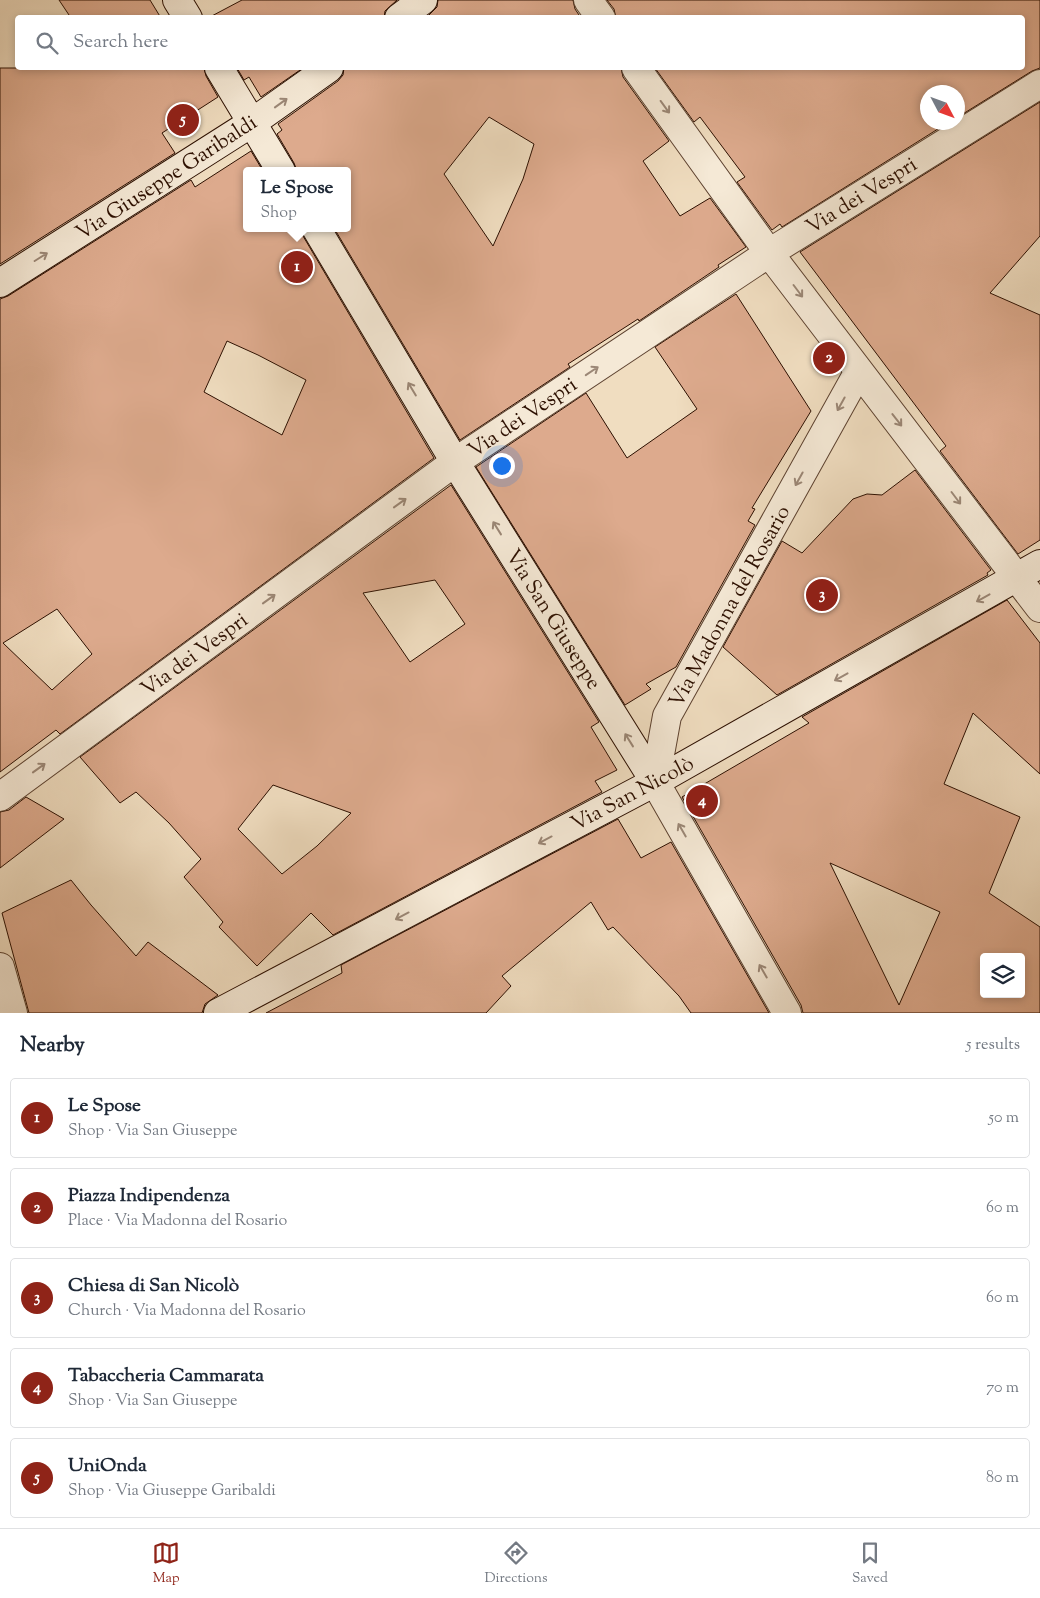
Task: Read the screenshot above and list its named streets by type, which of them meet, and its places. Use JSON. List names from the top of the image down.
{
  "streets": {
    "street": [
      "Via Giuseppe Garibaldi",
      "Via dei Vespri",
      "Via Madonna del Rosario",
      "Via San Giuseppe",
      "Via San Nicolò"
    ]
  },
  "crossings": [
    ["Via dei Vespri", "Via San Giuseppe"],
    ["Via Madonna del Rosario", "Via San Giuseppe"],
    ["Via Madonna del Rosario", "Via San Nicolò"],
    ["Via San Giuseppe", "Via San Nicolò"]
  ],
  "one_way": [
    "Via Giuseppe Garibaldi",
    "Via dei Vespri",
    "Via Madonna del Rosario",
    "Via San Giuseppe",
    "Via San Nicolò"
  ],
  "north": "bottom right",
  "page": {
    "search": "Search here",
    "pins": [
      "5",
      "1",
      "2",
      "3",
      "4"
    ],
    "popup": ["Le Spose", "Shop"],
    "heading": ["Nearby", "5 results"],
    "list": [
      {
        "mark": "1",
        "name": "Le Spose",
        "note": "Shop · Via San Giuseppe",
        "value": "50 m"
      },
      {
        "mark": "2",
        "name": "Piazza Indipendenza",
        "note": "Place · Via Madonna del Rosario",
        "value": "60 m"
      },
      {
        "mark": "3",
        "name": "Chiesa di San Nicolò",
        "note": "Church · Via Madonna del Rosario",
        "value": "60 m"
      },
      {
        "mark": "4",
        "name": "Tabaccheria Cammarata",
        "note": "Shop · Via San Giuseppe",
        "value": "70 m"
      },
      {
        "mark": "5",
        "name": "UniOnda",
        "note": "Shop · Via Giuseppe Garibaldi",
        "value": "80 m"
      }
    ],
    "nav": ["Map", "Directions", "Saved"]
  }
}
